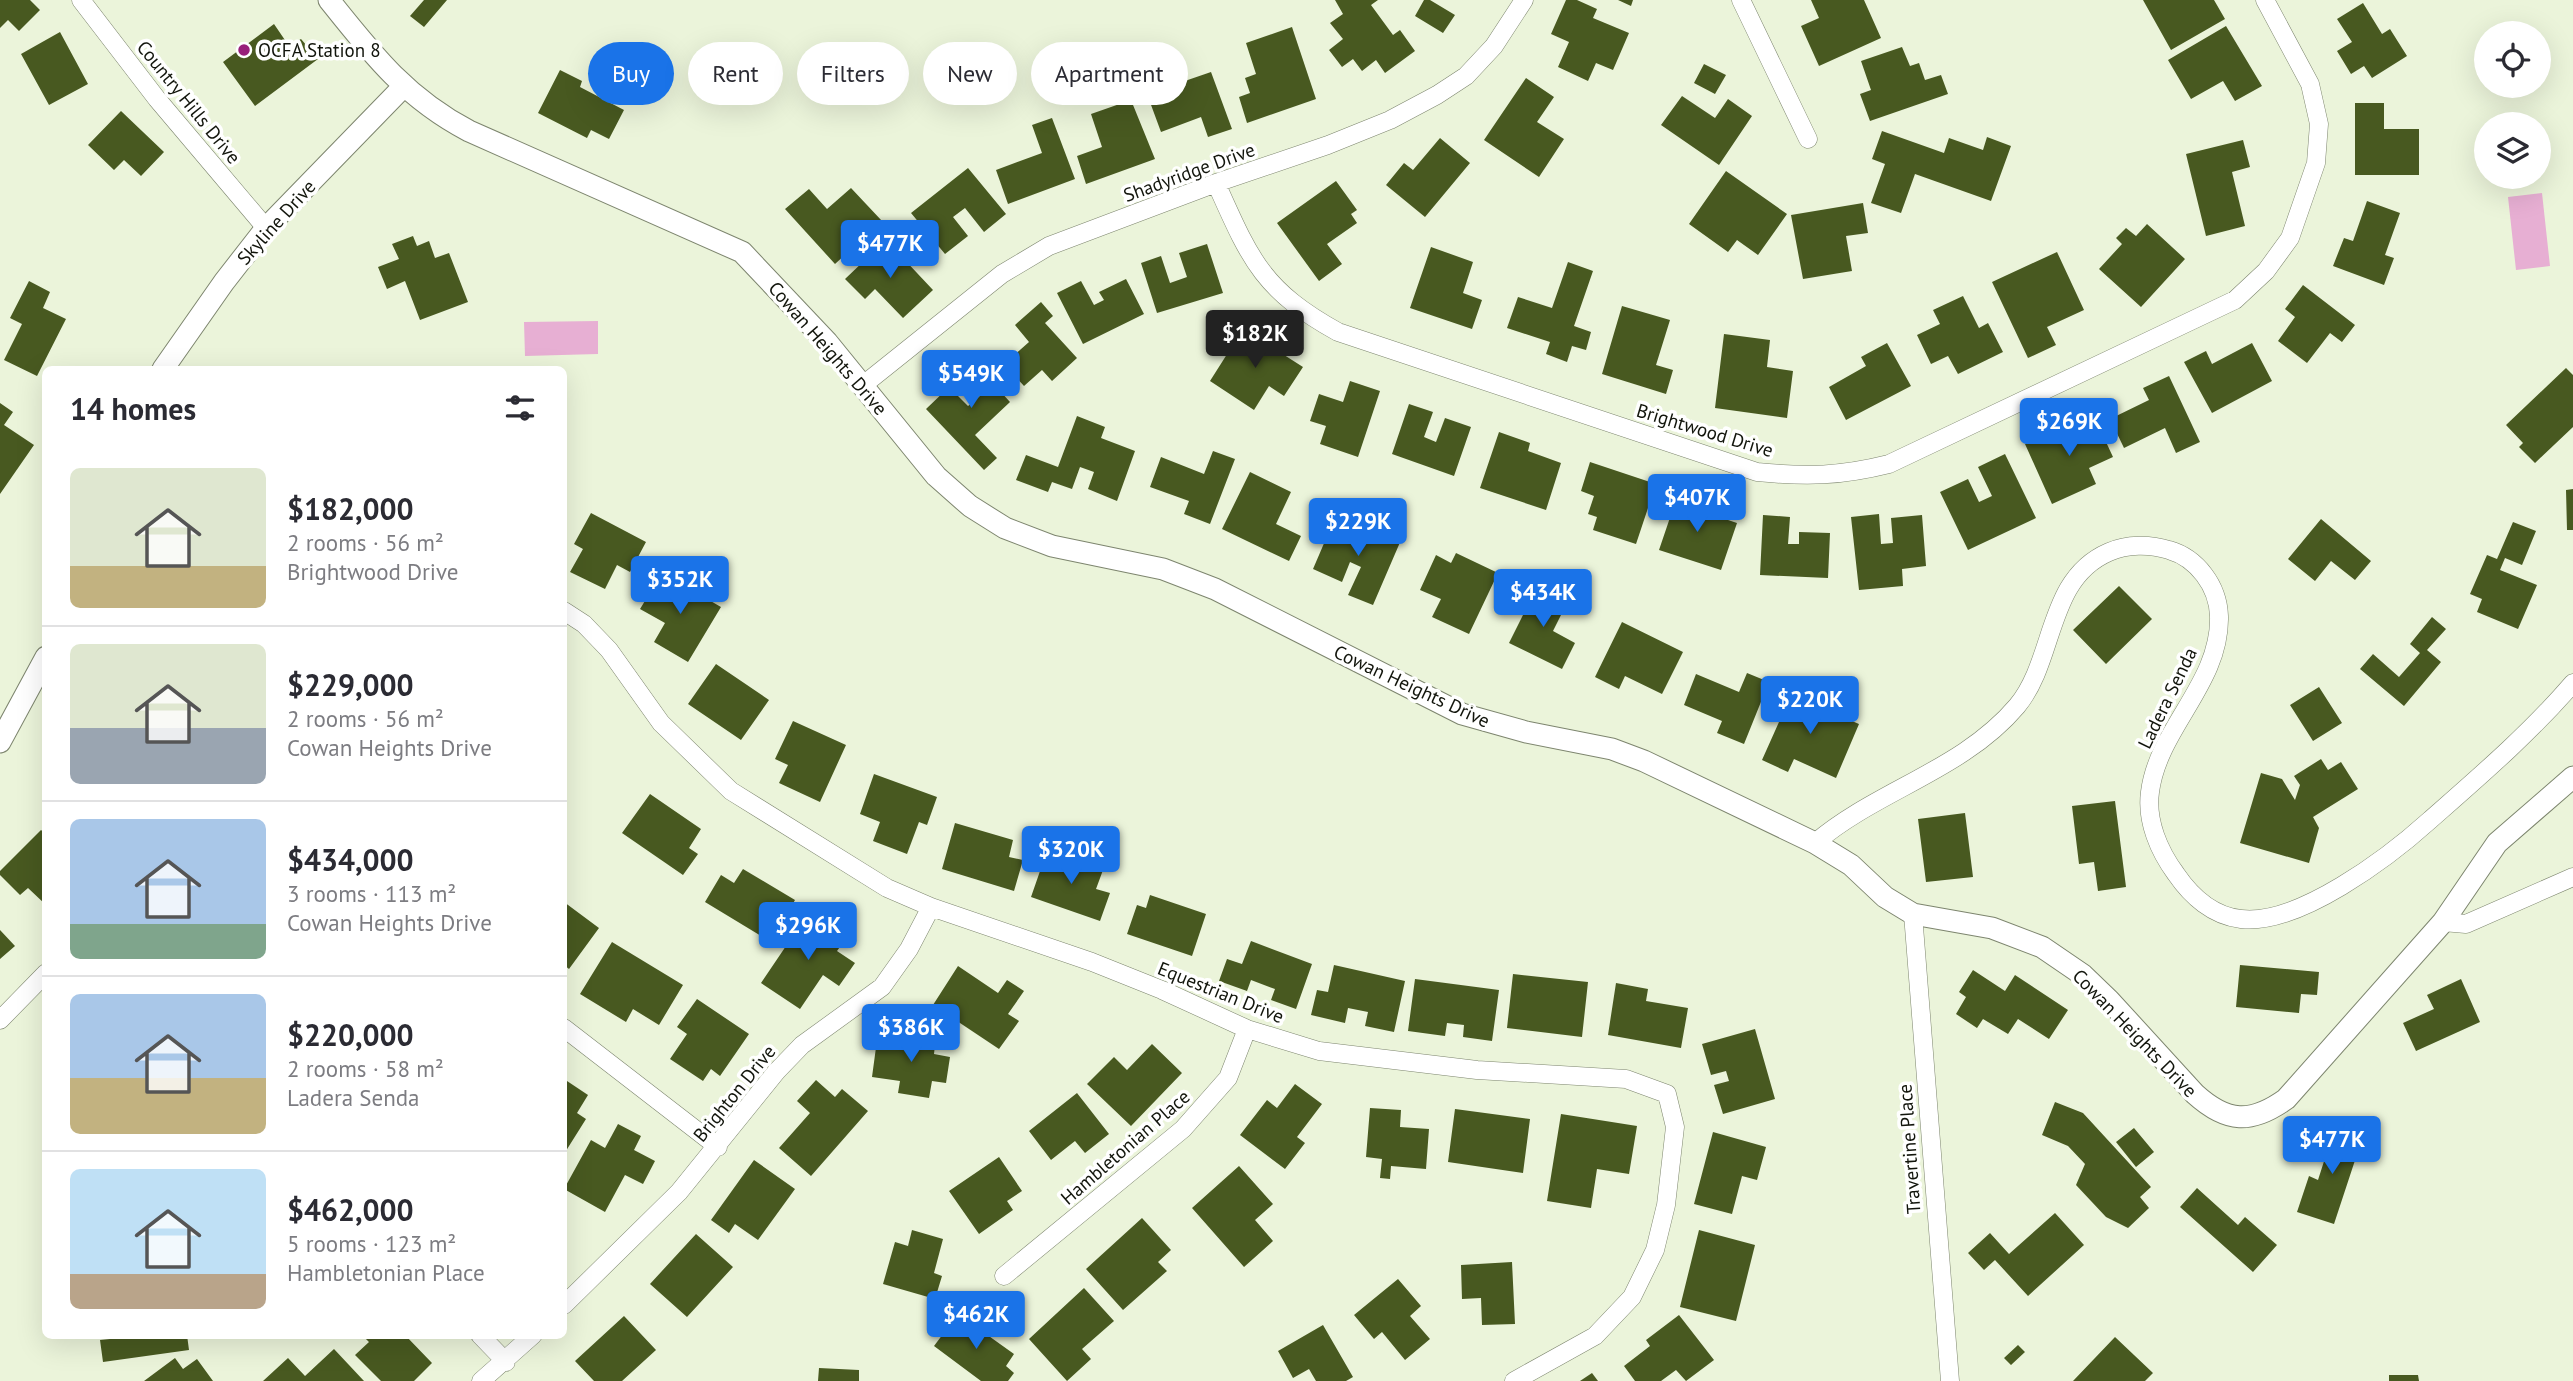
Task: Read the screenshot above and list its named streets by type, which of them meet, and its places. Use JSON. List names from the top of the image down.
{
  "streets": {
    "street": [
      "Country Hills Drive",
      "Shadyridge Drive",
      "Skyline Drive",
      "Cowan Heights Drive",
      "Brightwood Drive",
      "Ladera Senda",
      "Equestrian Drive",
      "Brighton Drive",
      "Hambletonian Place",
      "Travertine Place"
    ]
  },
  "crossings": [
    ["Country Hills Drive", "Skyline Drive"],
    ["Shadyridge Drive", "Cowan Heights Drive"],
    ["Shadyridge Drive", "Brightwood Drive"],
    ["Skyline Drive", "Cowan Heights Drive"],
    ["Cowan Heights Drive", "Ladera Senda"],
    ["Cowan Heights Drive", "Travertine Place"],
    ["Equestrian Drive", "Brighton Drive"],
    ["Equestrian Drive", "Hambletonian Place"]
  ],
  "places": ["OCFA Station 8"],
  "page": {
    "chip": [
      "Buy",
      "Rent",
      "Filters",
      "New",
      "Apartment"
    ],
    "price": [
      "$477K",
      "$182K",
      "$549K",
      "$269K",
      "$407K",
      "$229K",
      "$352K",
      "$434K",
      "$220K",
      "$320K",
      "$296K",
      "$386K",
      "$477K",
      "$462K"
    ],
    "heading": "14 homes",
    "list": [
      {
        "name": "$182,000",
        "note": "2 rooms · 56 m² · Brightwood Drive"
      },
      {
        "name": "$229,000",
        "note": "2 rooms · 56 m² · Cowan Heights Drive"
      },
      {
        "name": "$434,000",
        "note": "3 rooms · 113 m² · Cowan Heights Drive"
      },
      {
        "name": "$220,000",
        "note": "2 rooms · 58 m² · Ladera Senda"
      },
      {
        "name": "$462,000",
        "note": "5 rooms · 123 m² · Hambletonian Place"
      }
    ]
  }
}
